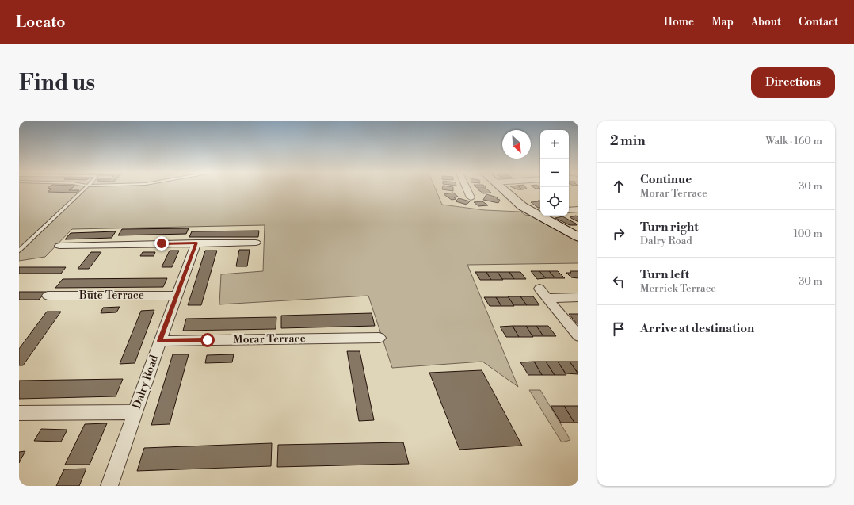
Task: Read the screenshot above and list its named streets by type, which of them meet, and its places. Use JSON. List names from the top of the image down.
{
  "streets": {
    "street": ["Bute Terrace", "Morar Terrace", "Dalry Road"]
  },
  "crossings": [
    ["Bute Terrace", "Dalry Road"],
    ["Morar Terrace", "Dalry Road"]
  ],
  "north": "bottom right",
  "page": {
    "header": "Locato",
    "nav": [
      "Home",
      "Map",
      "About",
      "Contact"
    ],
    "buttons": "Directions",
    "title": "Find us",
    "heading": ["2 min", "Walk · 160 m"],
    "map_buttons": ["+", "−"],
    "list": [
      ["Continue", "Morar Terrace", "30 m"],
      ["Turn right", "Dalry Road", "100 m"],
      ["Turn left", "Merrick Terrace", "30 m"],
      "Arrive at destination"
    ]
  }
}
